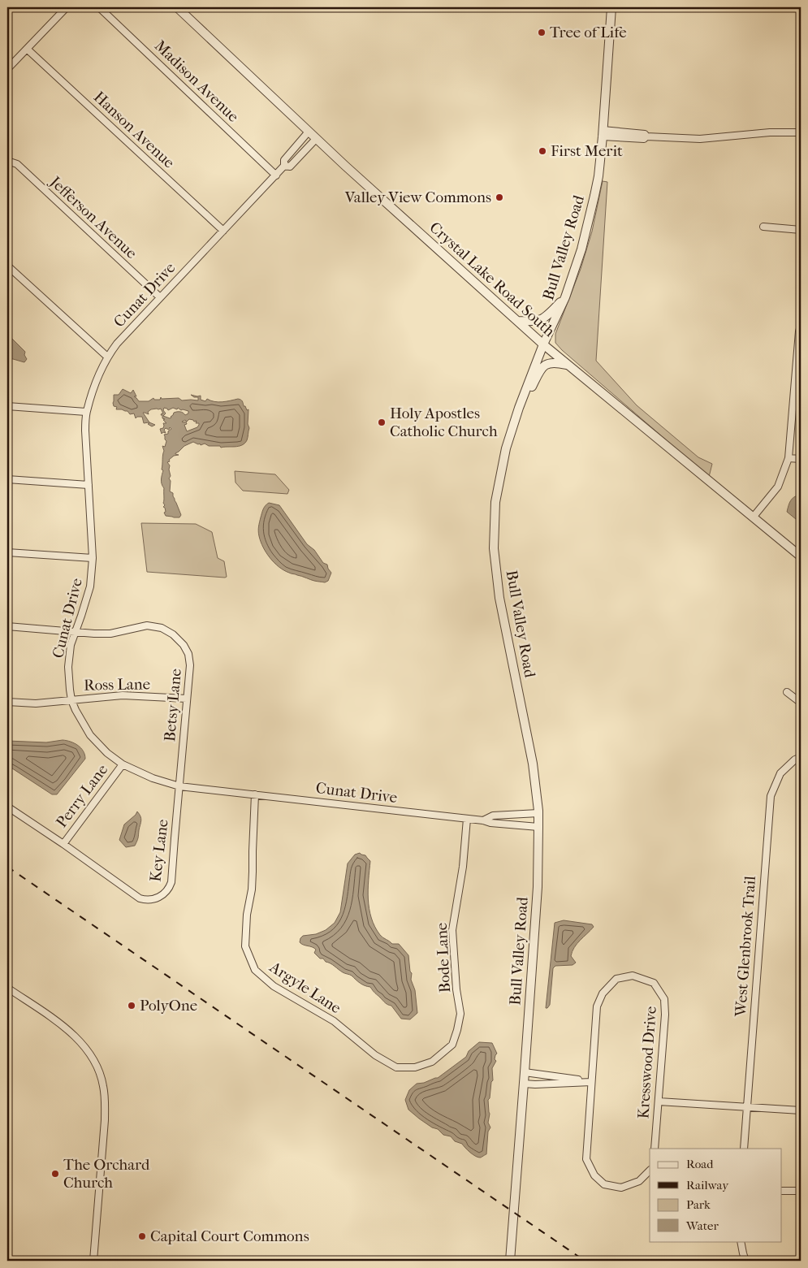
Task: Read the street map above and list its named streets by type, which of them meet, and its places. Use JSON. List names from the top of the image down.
{
  "streets": {
    "street": [
      "Madison Avenue",
      "Hanson Avenue",
      "Jefferson Avenue",
      "Bull Valley Road",
      "Crystal Lake Road South",
      "Cunat Drive",
      "Ross Lane",
      "Betsy Lane",
      "Perry Lane",
      "Key Lane",
      "West Glenbrook Trail",
      "Bode Lane",
      "Argyle Lane",
      "Kresswood Drive"
    ]
  },
  "crossings": [
    ["Madison Avenue", "Cunat Drive"],
    ["Hanson Avenue", "Cunat Drive"],
    ["Jefferson Avenue", "Cunat Drive"],
    ["Bull Valley Road", "Crystal Lake Road South"],
    ["Bull Valley Road", "Cunat Drive"],
    ["Crystal Lake Road South", "Cunat Drive"],
    ["Cunat Drive", "Ross Lane"],
    ["Cunat Drive", "Betsy Lane"],
    ["Cunat Drive", "Perry Lane"],
    ["Cunat Drive", "Key Lane"],
    ["Cunat Drive", "Bode Lane"],
    ["Cunat Drive", "Argyle Lane"],
    ["Ross Lane", "Betsy Lane"],
    ["Betsy Lane", "Key Lane"],
    ["Perry Lane", "Key Lane"],
    ["Bode Lane", "Argyle Lane"]
  ],
  "places": [
    "Tree of Life",
    "First Merit",
    "Valley View Commons",
    "Holy Apostles Catholic Church",
    "PolyOne",
    "The Orchard Church",
    "Capital Court Commons"
  ],
  "legend": [
    "Road",
    "Railway",
    "Park",
    "Water"
  ]
}
